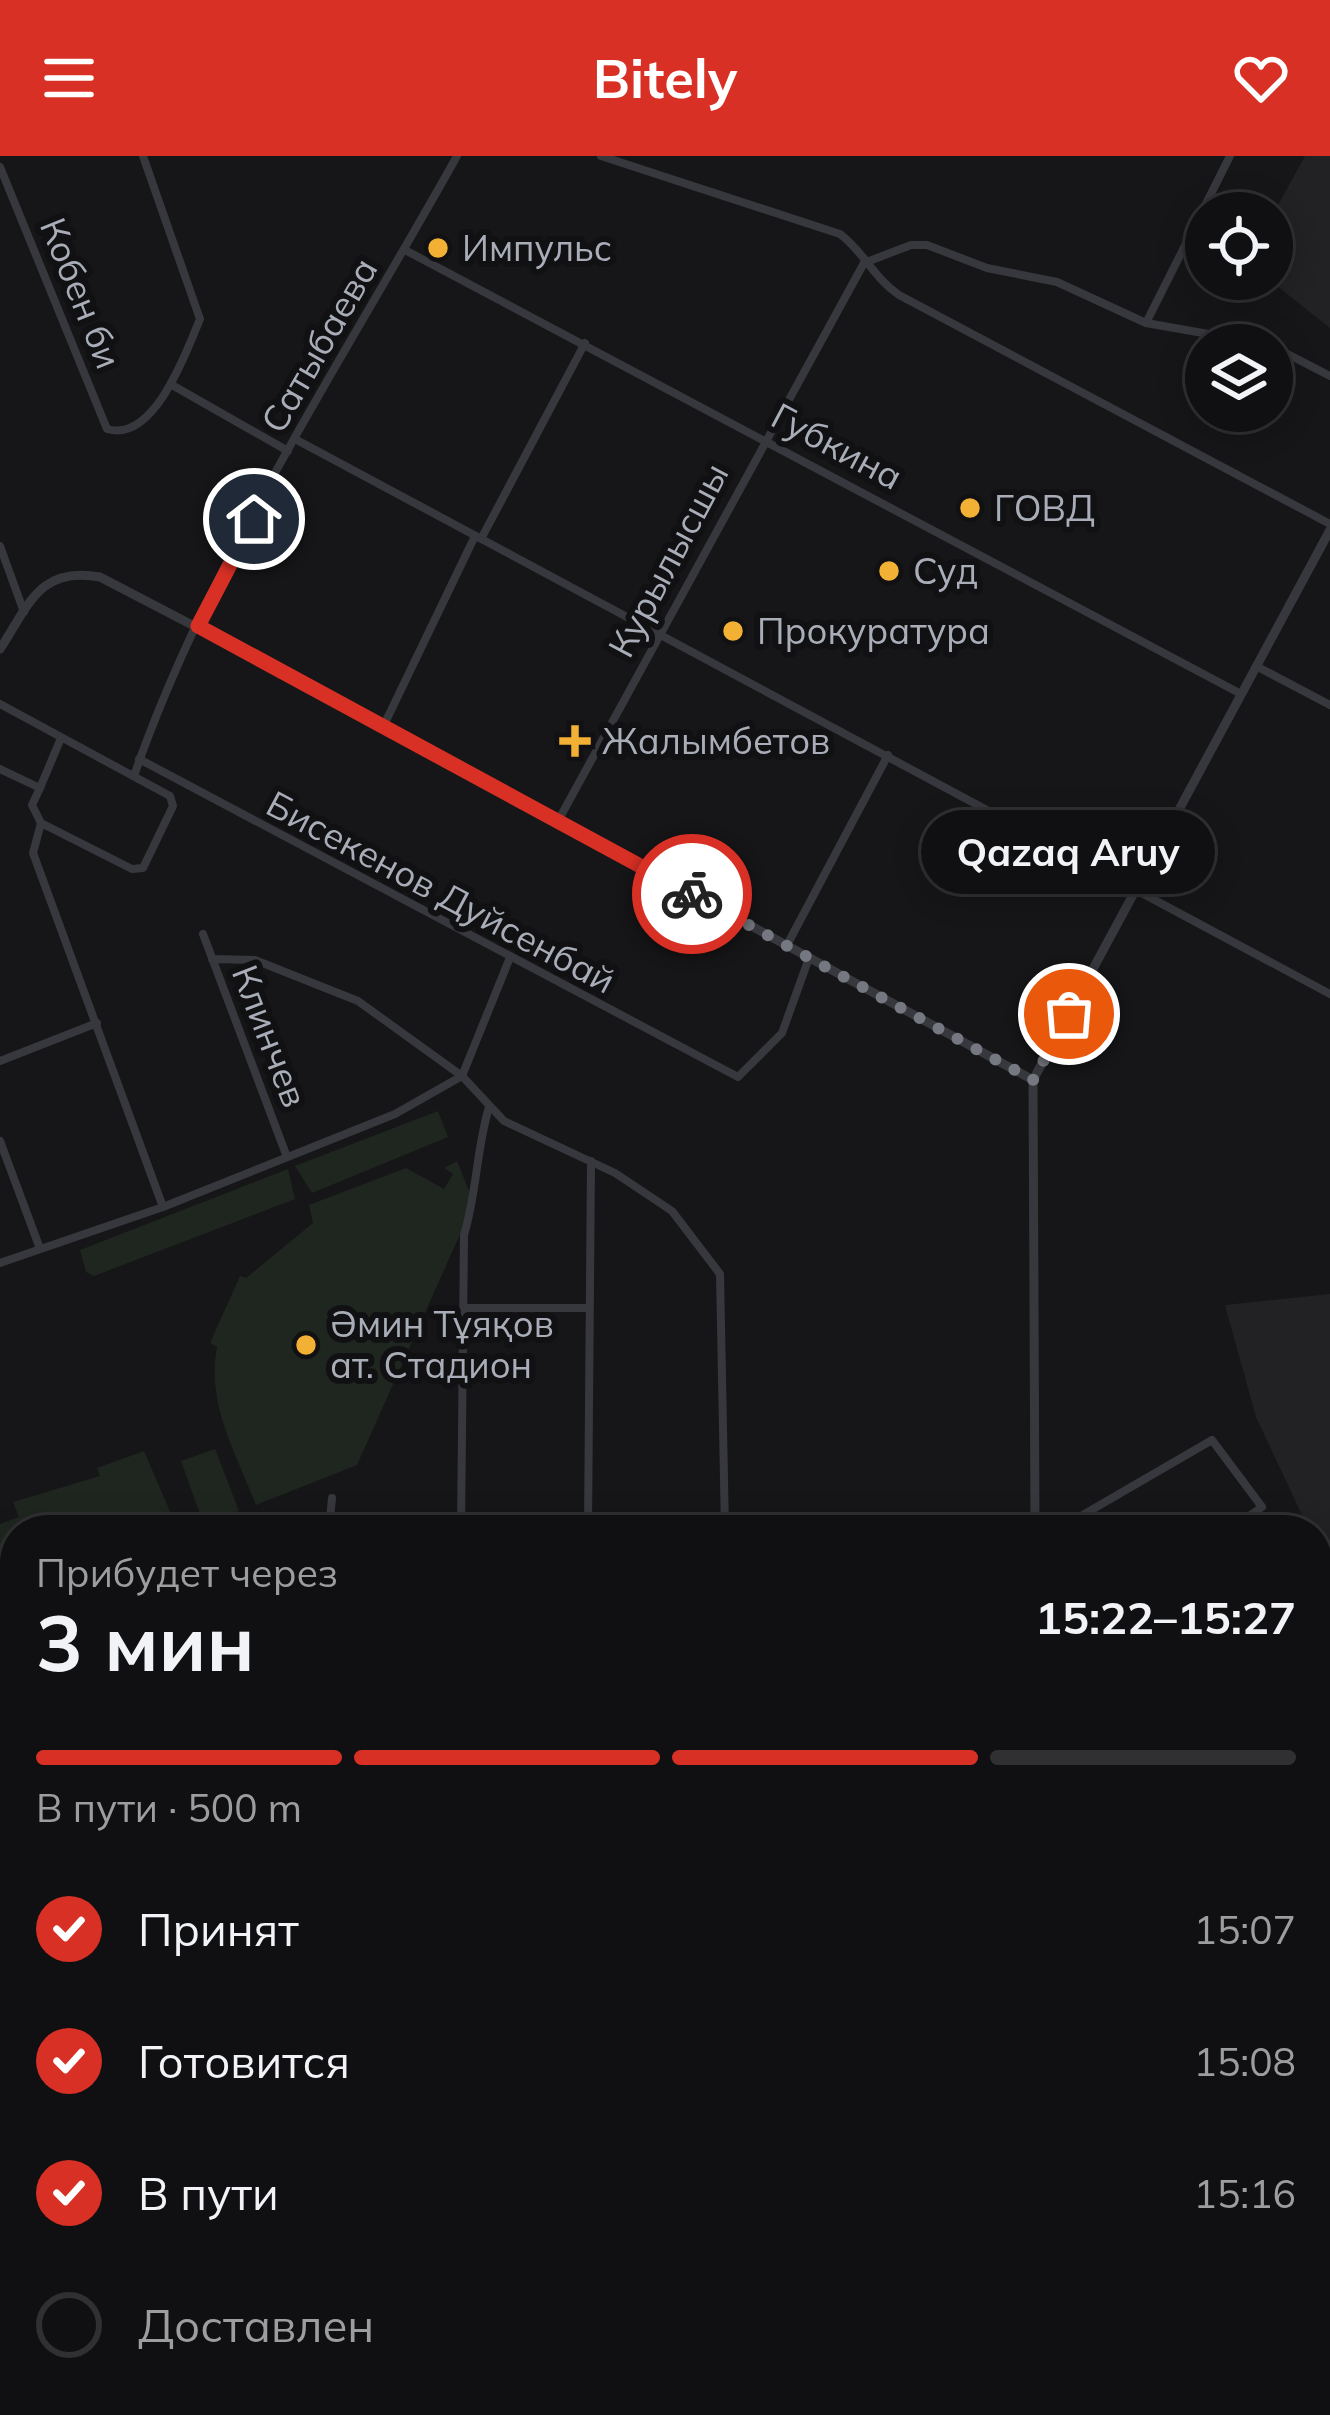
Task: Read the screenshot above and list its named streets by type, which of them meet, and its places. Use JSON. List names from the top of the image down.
{
  "streets": {
    "street": [
      "Кобен би",
      "Сатыбаева",
      "Губкина",
      "Курылысшы",
      "Бисекенов Дуйсенбай",
      "Клинчев"
    ]
  },
  "crossings": [
    ["Сатыбаева", "Губкина"],
    ["Сатыбаева", "Бисекенов Дуйсенбай"],
    ["Губкина", "Курылысшы"]
  ],
  "places": {
    "other": [
      "Импульс",
      "ГОВД",
      "Суд",
      "Прокуратура",
      "Qazaq Aruy",
      "Әмин Тұяқов ат. Стадион"
    ],
    "health": ["Жалымбетов"]
  },
  "page": {
    "header": "Bitely",
    "bubble": "Qazaq Aruy",
    "heading": ["3 мин", "Прибудет через", "15:22–15:27"],
    "bar": "В пути · 500 m",
    "list": [
      ["Принят", "15:07"],
      ["Готовится", "15:08"],
      ["В пути", "15:16"],
      "Доставлен"
    ]
  }
}
